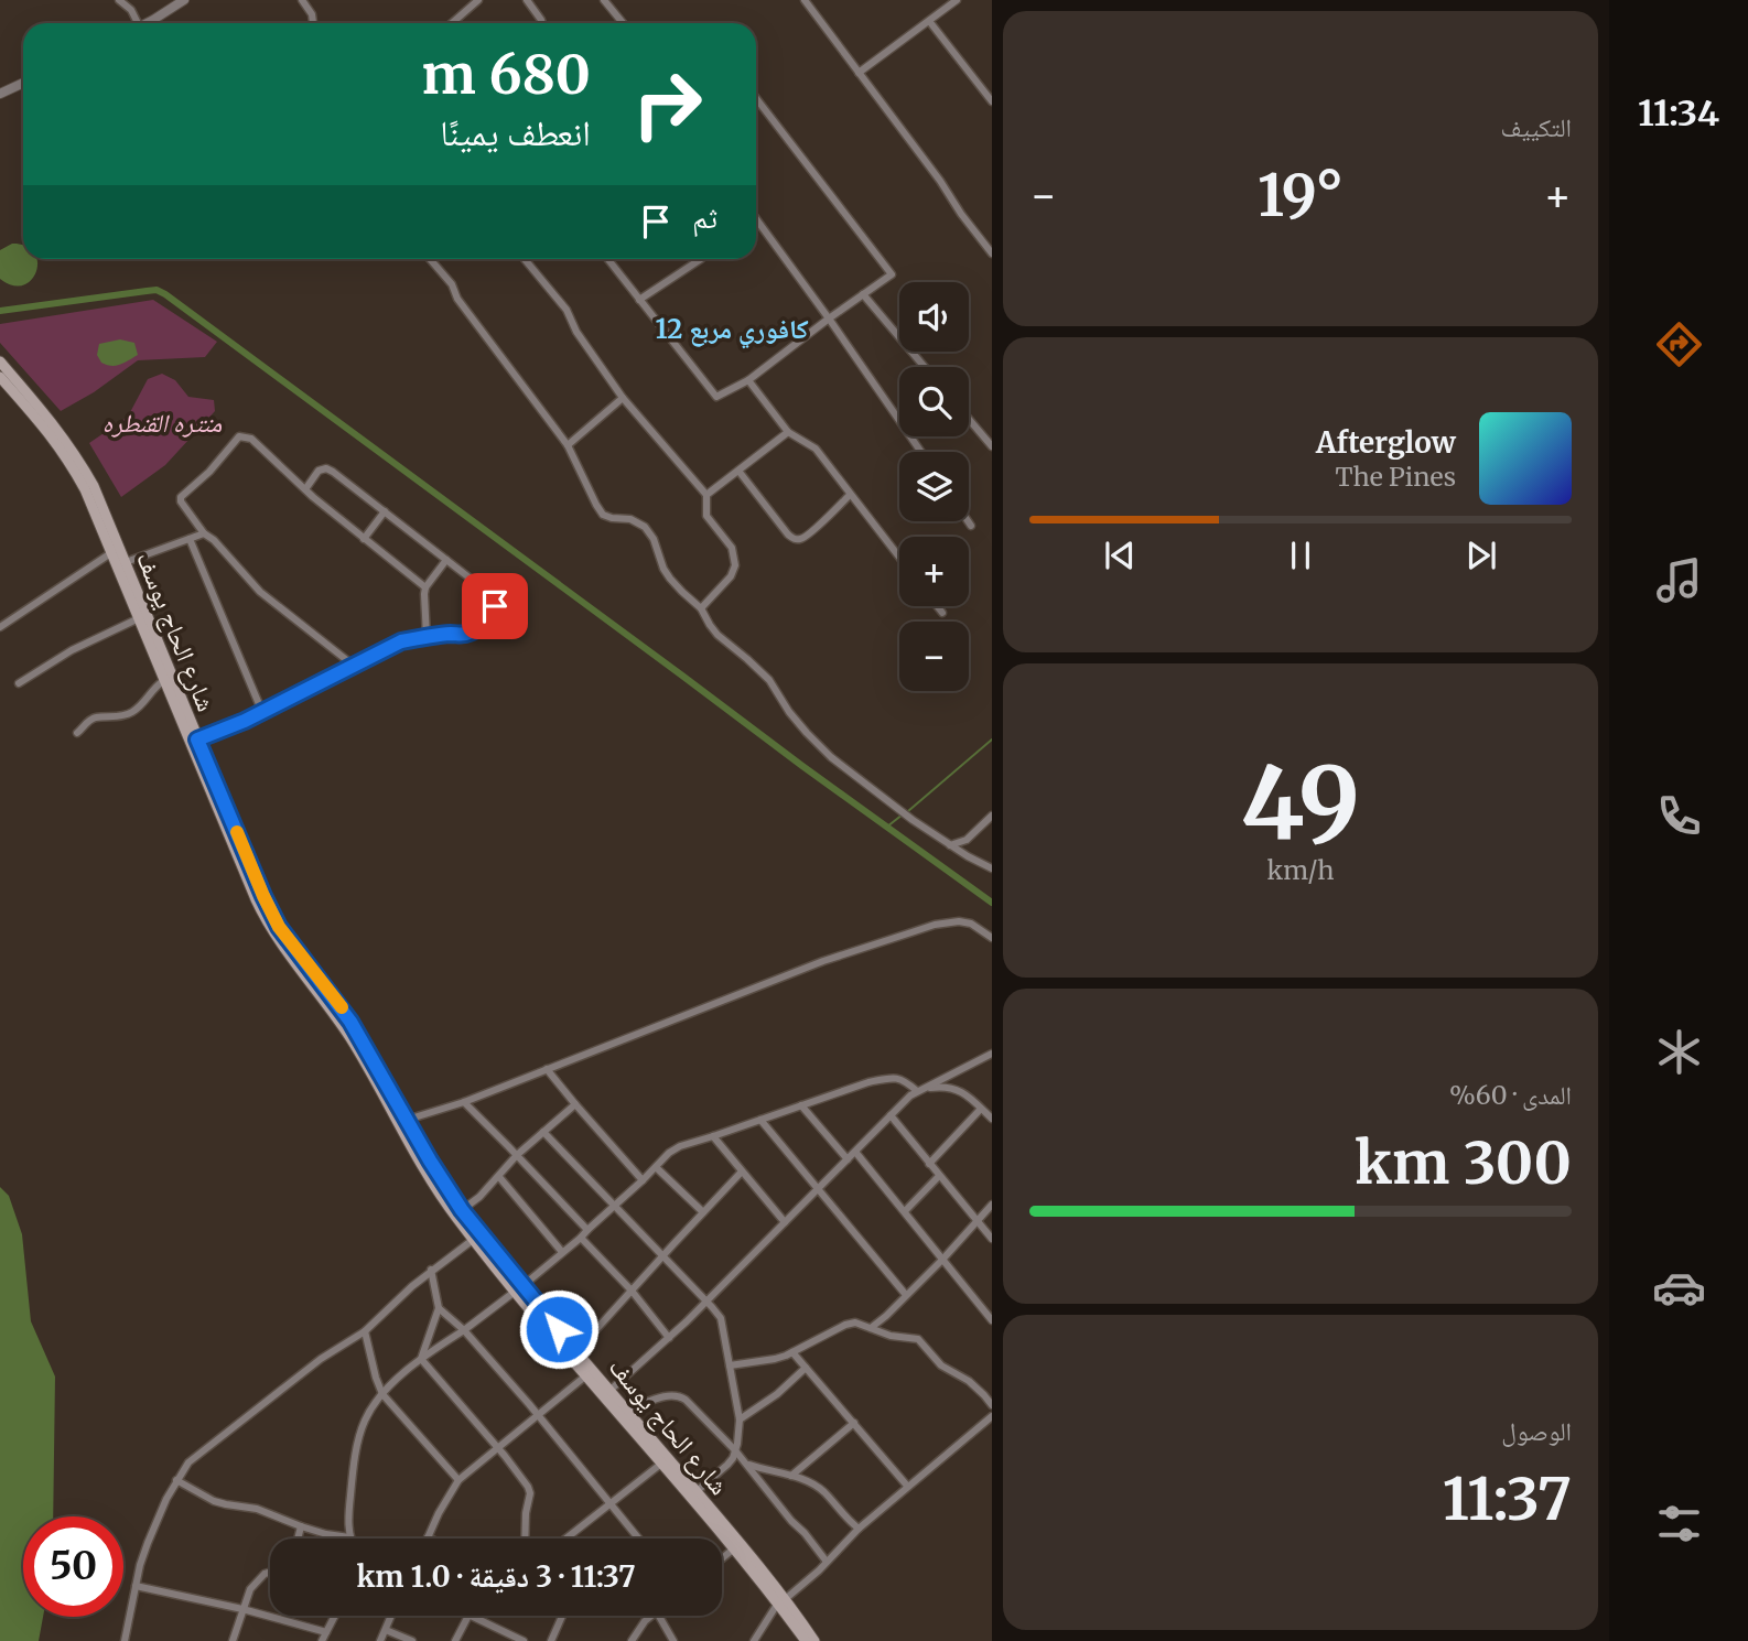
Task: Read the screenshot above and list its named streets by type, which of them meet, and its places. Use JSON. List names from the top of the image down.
{
  "streets": {
    "main road": ["شارع الحاج يوسف"]
  },
  "districts": ["كافوري مربع 12"],
  "parks": ["منتره القنطره"],
  "page": {
    "tabs": "11:34",
    "tile": [
      "التكييف",
      ["49", "km/h"],
      ["المدى · 60%", "300 km"],
      ["الوصول", "11:37"]
    ],
    "turn": ["680 m", "انعطف يمينًا"],
    "heat": ["−", "19°", "+"],
    "then": "ثم",
    "map_buttons": ["+", "−"],
    "song": ["Afterglow", "The Pines"],
    "limit": "50",
    "trip": "11:37 · 3 دقيقة · 1.0 km"
  }
}
